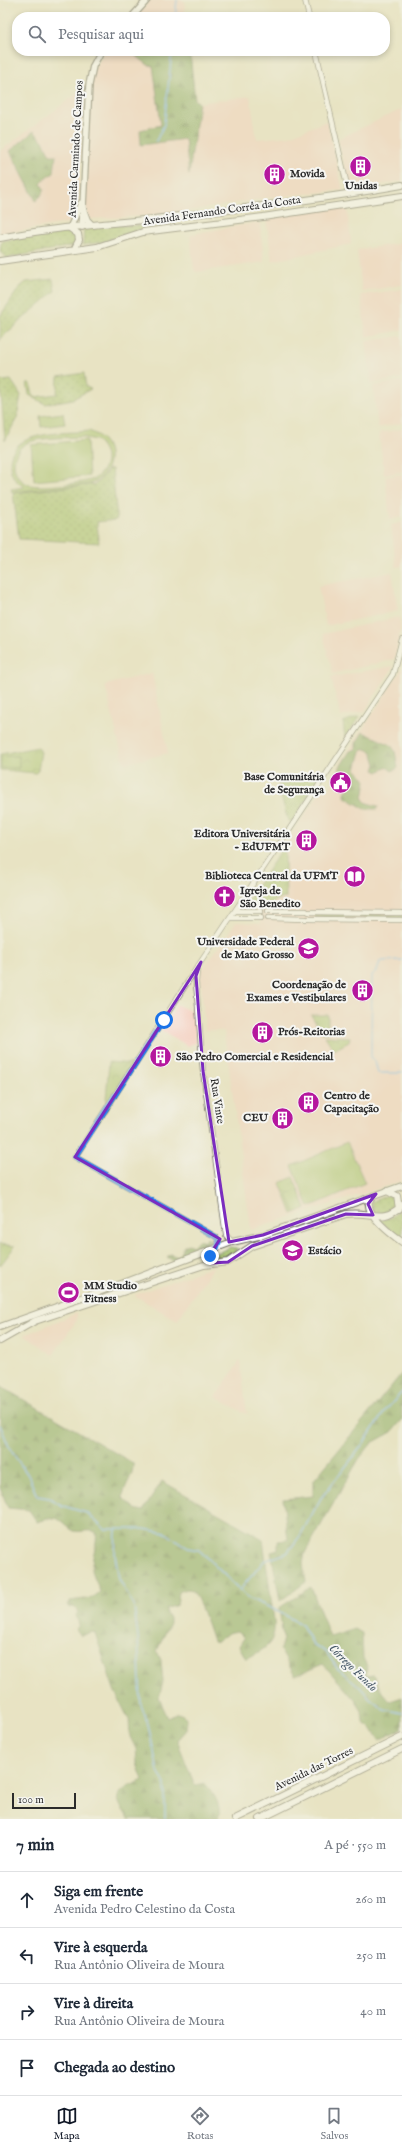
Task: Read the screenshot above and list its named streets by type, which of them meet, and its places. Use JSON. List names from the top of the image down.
{
  "streets": {
    "main road": ["Avenida Carmindo de Campos", "Avenida Fernando Corrêa da Costa", "Avenida das Torres"],
    "street": ["Rua Vinte"]
  },
  "crossings": [
    ["Avenida Carmindo de Campos", "Avenida Fernando Corrêa da Costa"]
  ],
  "water": ["Córrego Fundo"],
  "places": {
    "building": [
      "Unidas",
      "Movida",
      "Editora Universitária - EdUFMT",
      "Coordenação de Exames e Vestibulares",
      "Prós-Reitorias",
      "São Pedro Comercial e Residencial",
      "Centro de Capacitação",
      "CEU"
    ],
    "public building": ["Base Comunitária de Segurança"],
    "library": ["Biblioteca Central da UFMT"],
    "church": ["Igreja de São Benedito"],
    "school or university": ["Universidade Federal de Mato Grosso", "Estácio"],
    "sports": ["MM Studio Fitness"]
  },
  "scale_bar": "100 m",
  "page": {
    "search": "Pesquisar aqui",
    "scale": "100 m",
    "heading": ["7 min", "A pé · 550 m"],
    "list": [
      ["Siga em frente", "Avenida Pedro Celestino da Costa", "260 m"],
      ["Vire à esquerda", "Rua Antônio Oliveira de Moura", "250 m"],
      ["Vire à direita", "Rua Antônio Oliveira de Moura", "40 m"],
      "Chegada ao destino"
    ],
    "nav": ["Mapa", "Rotas", "Salvos"]
  }
}
